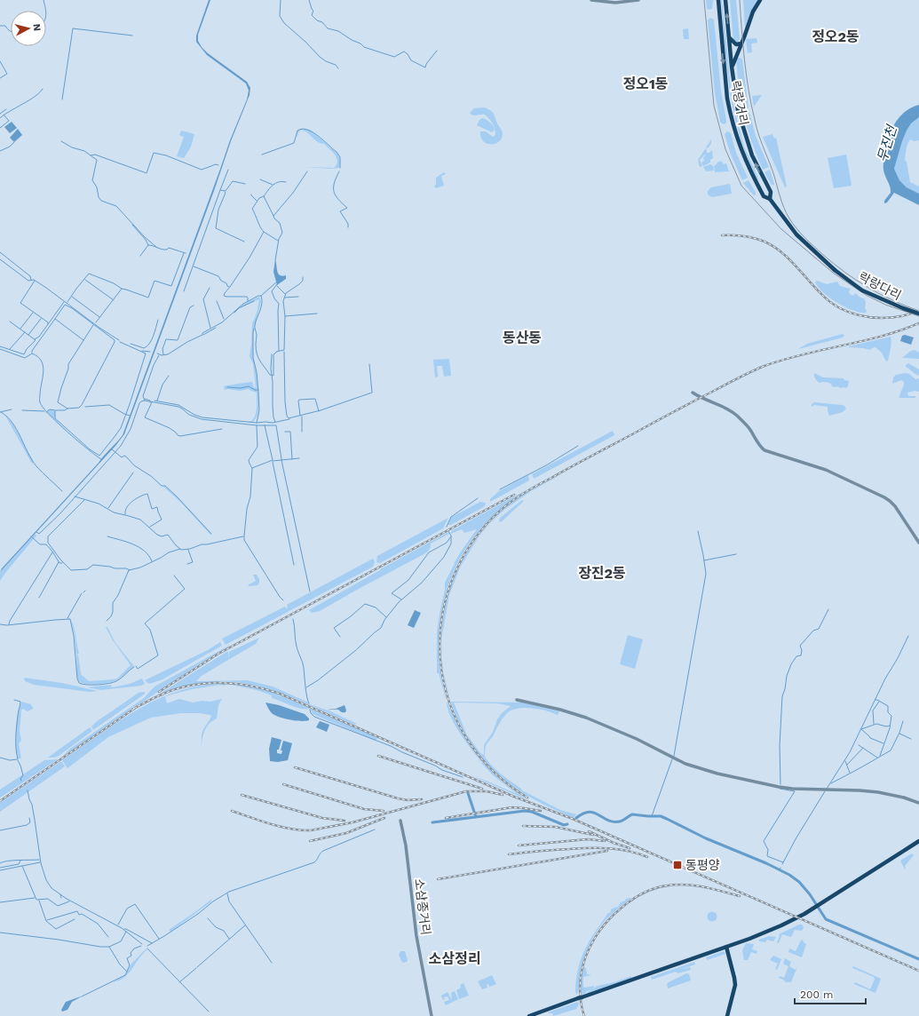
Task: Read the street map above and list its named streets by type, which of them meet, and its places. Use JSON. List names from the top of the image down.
{
  "streets": {
    "main road": ["락랑거리", "락랑다리"],
    "street": ["소삼종거리"]
  },
  "crossings": [
    ["락랑거리", "락랑다리"]
  ],
  "districts": [
    "정오2동",
    "정오1동",
    "동산동",
    "장진2동",
    "소삼정리"
  ],
  "water": ["무진천"],
  "places": {
    "transit": ["동평양"]
  },
  "scale_bar": "200 m",
  "north": "right"
}
